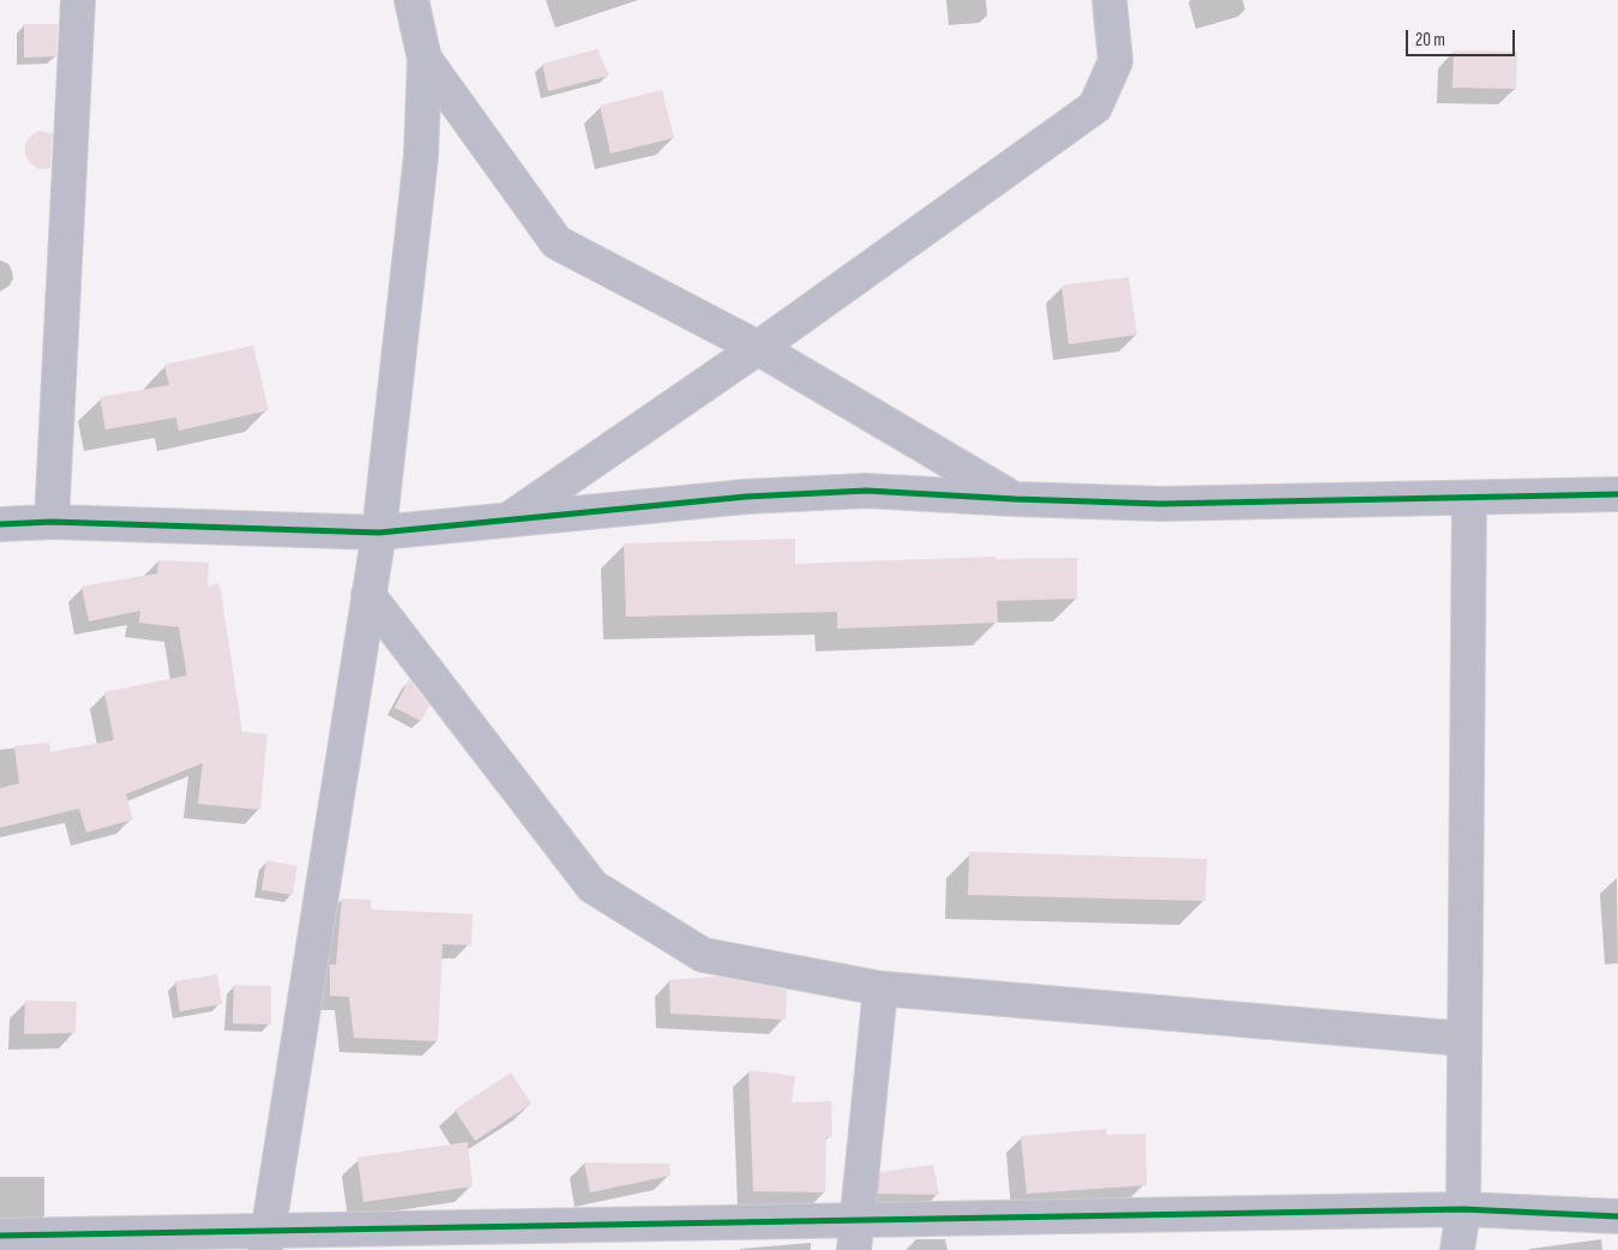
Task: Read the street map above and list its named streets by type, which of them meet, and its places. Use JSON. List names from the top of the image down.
{
  "scale_bar": "20 m"
}
